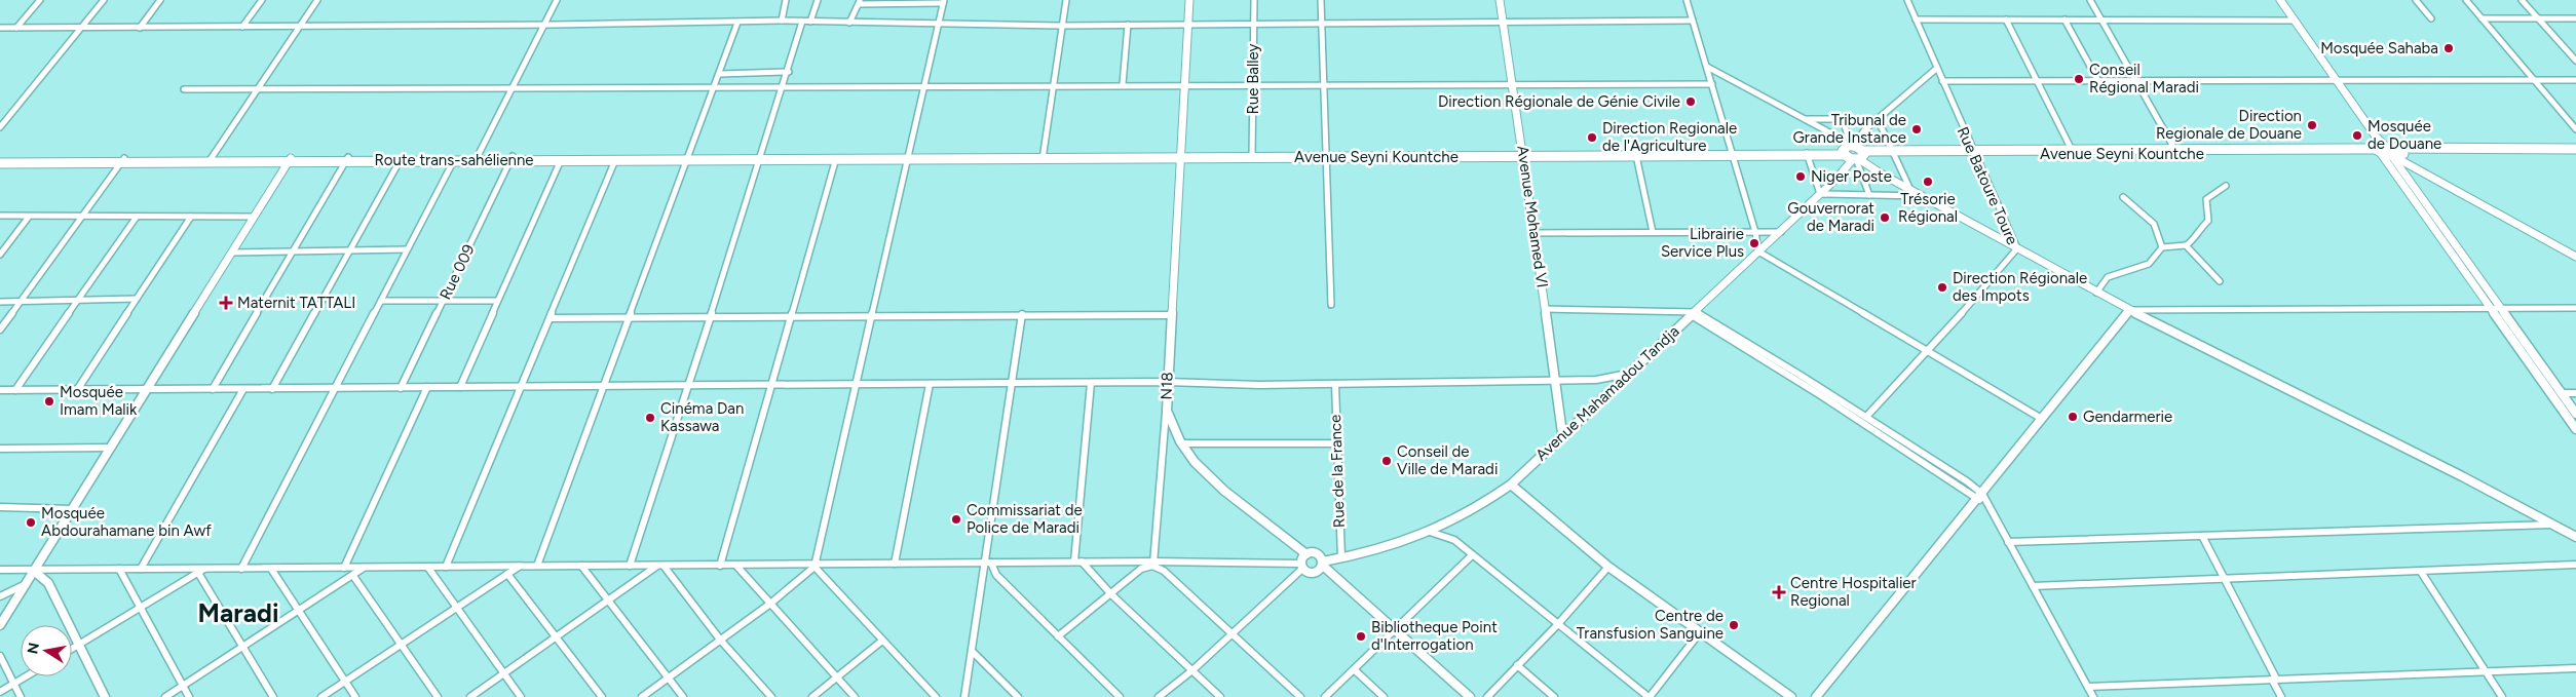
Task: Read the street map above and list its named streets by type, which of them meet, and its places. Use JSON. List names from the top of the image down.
{
  "streets": {
    "highway": ["Avenue Seyni Kountche", "Route trans-sahélienne"],
    "street": [
      "Rue Balley",
      "Rue Batoure Toure",
      "Avenue Mohamed VI",
      "Rue 009",
      "N18",
      "Avenue Mahamadou Tandja",
      "Rue de la France"
    ]
  },
  "crossings": [
    ["Rue Balley", "Avenue Seyni Kountche"],
    ["Avenue Seyni Kountche", "Route trans-sahélienne"],
    ["Avenue Seyni Kountche", "Rue Batoure Toure"],
    ["Avenue Seyni Kountche", "Avenue Mohamed VI"],
    ["Avenue Seyni Kountche", "N18"],
    ["Avenue Seyni Kountche", "Avenue Mahamadou Tandja"],
    ["Route trans-sahélienne", "Rue 009"],
    ["Avenue Mohamed VI", "Avenue Mahamadou Tandja"],
    ["N18", "Avenue Mahamadou Tandja"],
    ["Avenue Mahamadou Tandja", "Rue de la France"]
  ],
  "districts": ["Maradi"],
  "places": {
    "other": [
      "Mosquée Sahaba",
      "Conseil Régional Maradi",
      "Direction Régionale de Génie Civile",
      "Direction Regionale de Douane",
      "Tribunal de Grande Instance",
      "Mosquée de Douane",
      "Direction Regionale de l'Agriculture",
      "Niger Poste",
      "Trésorie Régional",
      "Gouvernorat de Maradi",
      "Librairie Service Plus",
      "Direction Régionale des Impots",
      "Mosquée Imam Malik",
      "Gendarmerie",
      "Cinéma Dan Kassawa",
      "Conseil de Ville de Maradi",
      "Commissariat de Police de Maradi",
      "Mosquée Abdourahamane bin Awf",
      "Centre de Transfusion Sanguine",
      "Bibliotheque Point d'Interrogation"
    ],
    "health": ["Maternit TATTALI", "Centre Hospitalier Regional"]
  },
  "north": "left"
}
